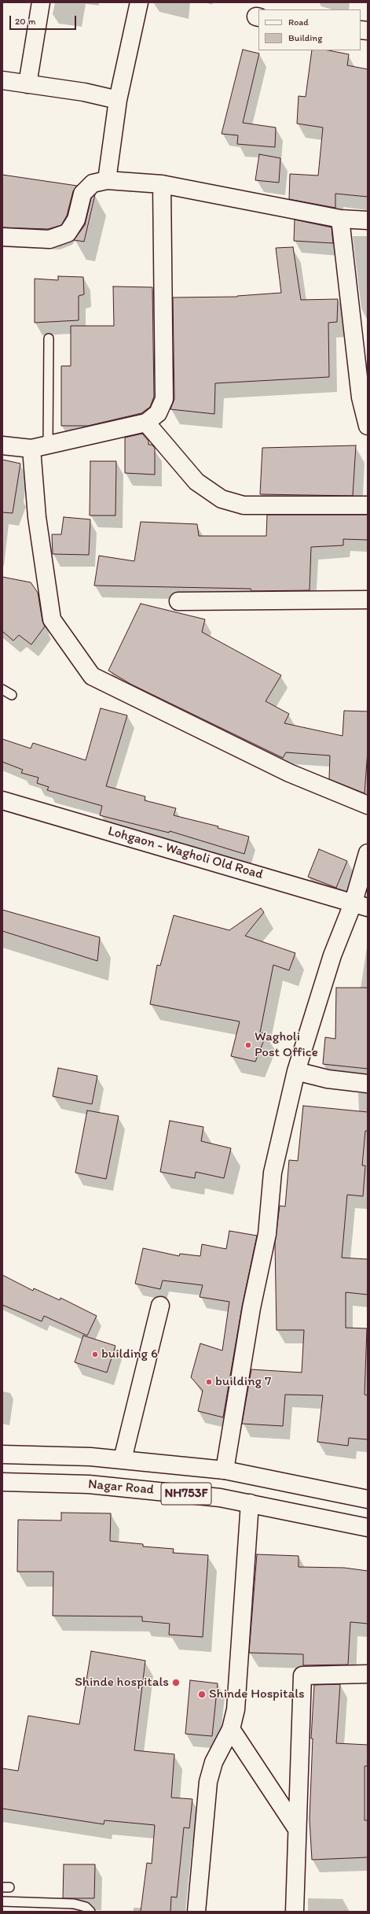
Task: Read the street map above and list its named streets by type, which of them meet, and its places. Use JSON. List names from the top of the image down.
{
  "streets": {
    "main road": ["Lohgaon - Wagholi Old Road", "Nagar Road", "NH753F"]
  },
  "places": [
    "Wagholi Post Office",
    "building 6",
    "building 7",
    "Shinde hospitals",
    "Shinde Hospitals"
  ],
  "legend": ["Road", "Building"],
  "scale_bar": "20 m"
}
